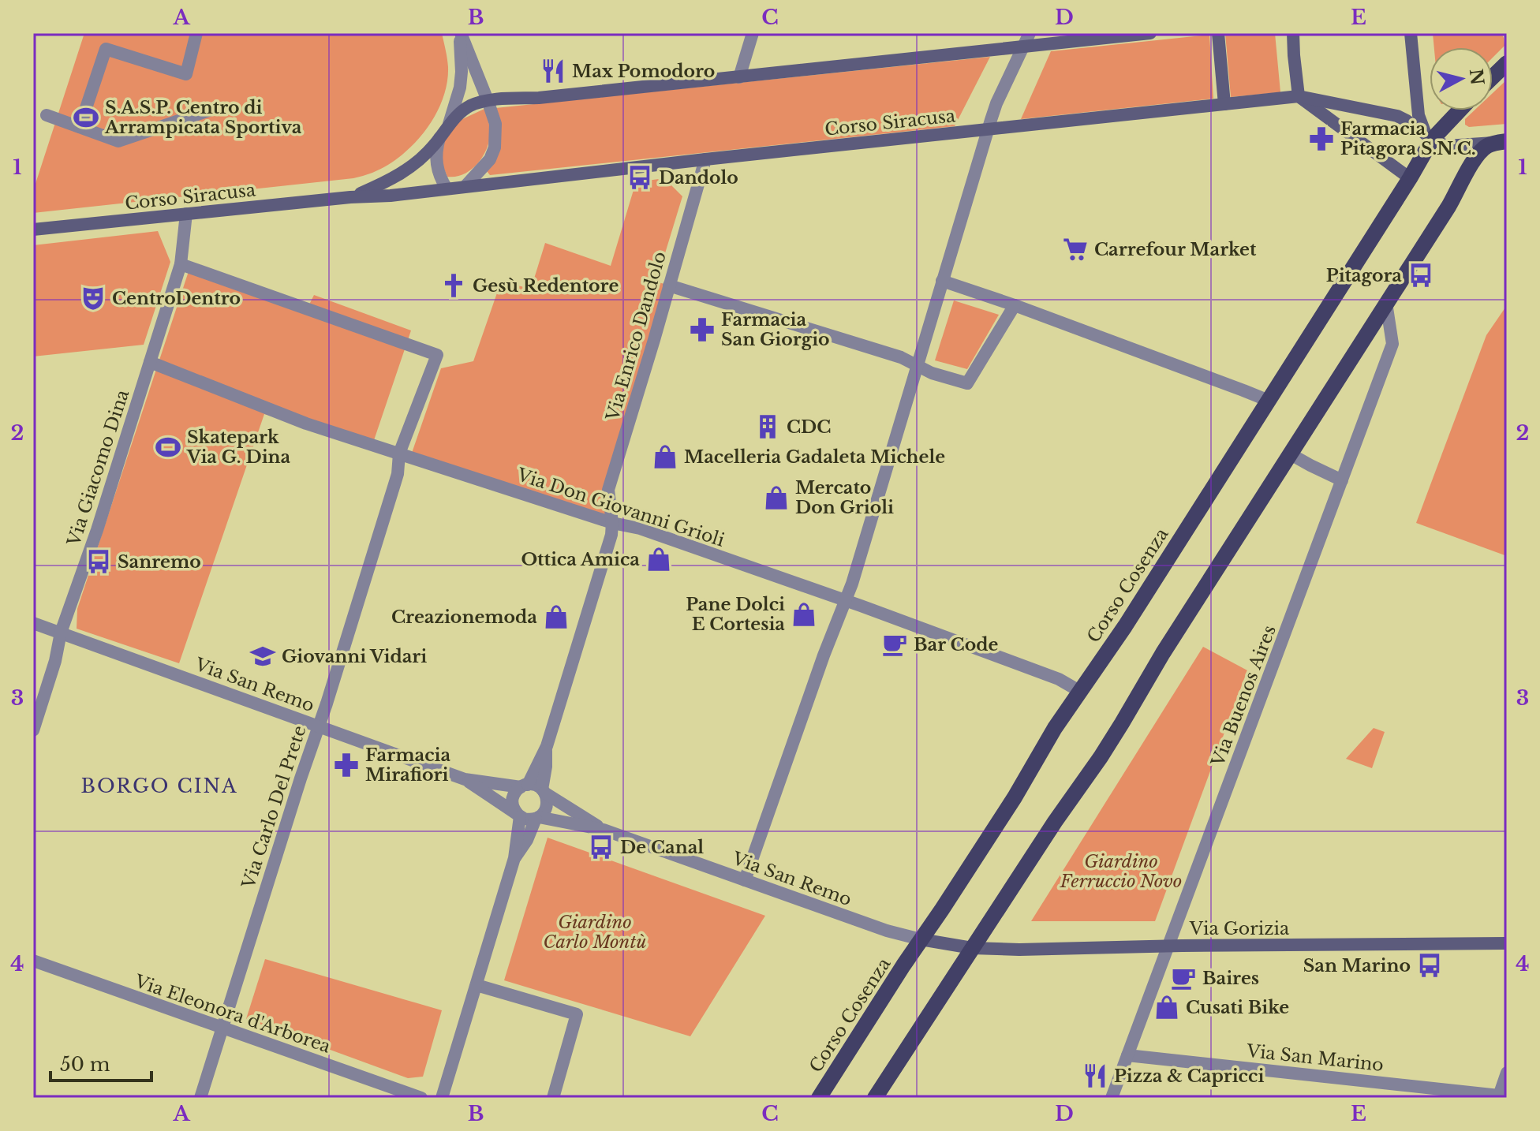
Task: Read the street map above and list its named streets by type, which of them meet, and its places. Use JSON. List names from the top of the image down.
{
  "streets": {
    "main road": ["Corso Cosenza"],
    "street": [
      "Corso Siracusa",
      "Via Enrico Dandolo",
      "Via Giacomo Dina",
      "Via Don Giovanni Grioli",
      "Via San Remo",
      "Via Buenos Aires",
      "Via Carlo Del Prete",
      "Via Gorizia",
      "Via Eleonora d'Arborea",
      "Via San Marino"
    ]
  },
  "crossings": [
    ["Corso Siracusa", "Via Enrico Dandolo"],
    ["Corso Siracusa", "Via Giacomo Dina"],
    ["Corso Siracusa", "Corso Cosenza"],
    ["Via Enrico Dandolo", "Via Don Giovanni Grioli"],
    ["Via Giacomo Dina", "Via Don Giovanni Grioli"],
    ["Via Giacomo Dina", "Via San Remo"],
    ["Via Giacomo Dina", "Via Carlo Del Prete"],
    ["Via Don Giovanni Grioli", "Corso Cosenza"],
    ["Via Don Giovanni Grioli", "Via Carlo Del Prete"],
    ["Corso Cosenza", "Via San Remo"],
    ["Via San Remo", "Via Carlo Del Prete"],
    ["Via San Remo", "Via Gorizia"],
    ["Via Buenos Aires", "Via Gorizia"],
    ["Via Buenos Aires", "Via San Marino"],
    ["Via Carlo Del Prete", "Via Eleonora d'Arborea"]
  ],
  "districts": ["BORGO CINA"],
  "parks": ["Giardino Ferruccio Novo", "Giardino Carlo Montù"],
  "places": {
    "restaurant": ["Max Pomodoro", "Pizza & Capricci"],
    "sports": ["S.A.S.P. Centro di Arrampicata Sportiva", "Skatepark Via G. Dina"],
    "pharmacy": ["Farmacia Pitagora S.N.C.", "Farmacia San Giorgio", "Farmacia Mirafiori"],
    "bus stop": [
      "Dandolo",
      "Pitagora",
      "Sanremo",
      "De Canal",
      "San Marino"
    ],
    "supermarket": ["Carrefour Market"],
    "church": ["Gesù Redentore"],
    "theatre": ["CentroDentro"],
    "building": ["CDC"],
    "shop": [
      "Macelleria Gadaleta Michele",
      "Mercato Don Grioli",
      "Ottica Amica",
      "Pane Dolci E Cortesia",
      "Creazionemoda",
      "Cusati Bike"
    ],
    "cafe": ["Bar Code", "Baires"],
    "school or university": ["Giovanni Vidari"]
  },
  "scale_bar": "50 m",
  "north": "right",
  "grid": {
    "columns": [
      "A",
      "B",
      "C",
      "D",
      "E"
    ],
    "rows": [
      "1",
      "2",
      "3",
      "4"
    ]
  }
}
